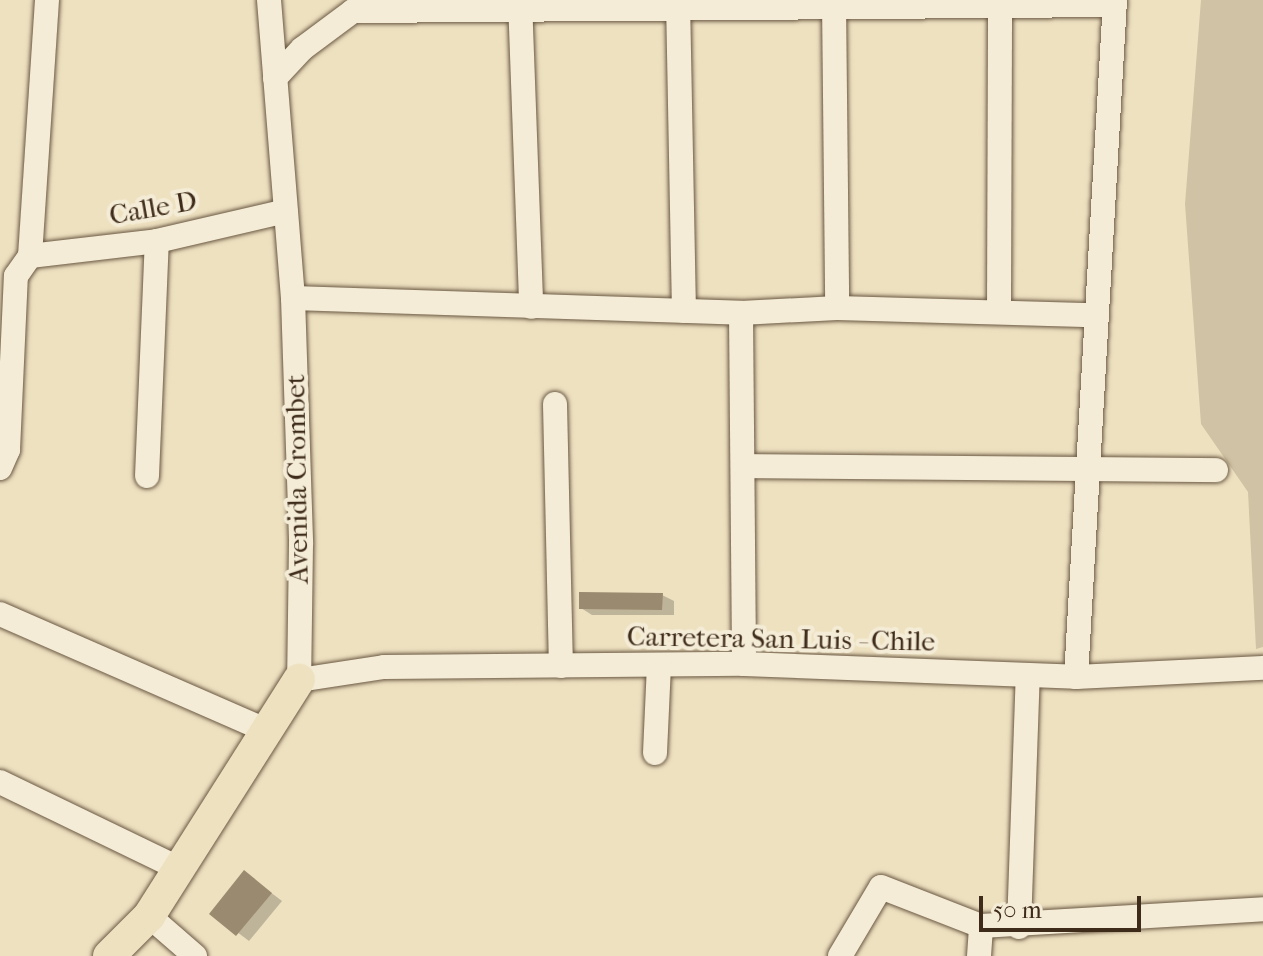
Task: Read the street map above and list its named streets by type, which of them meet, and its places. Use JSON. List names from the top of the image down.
{
  "streets": {
    "street": ["Calle D", "Avenida Crombet", "Carretera San Luis - Chile"]
  },
  "crossings": [
    ["Calle D", "Avenida Crombet"],
    ["Avenida Crombet", "Carretera San Luis - Chile"]
  ],
  "scale_bar": "50 m"
}
